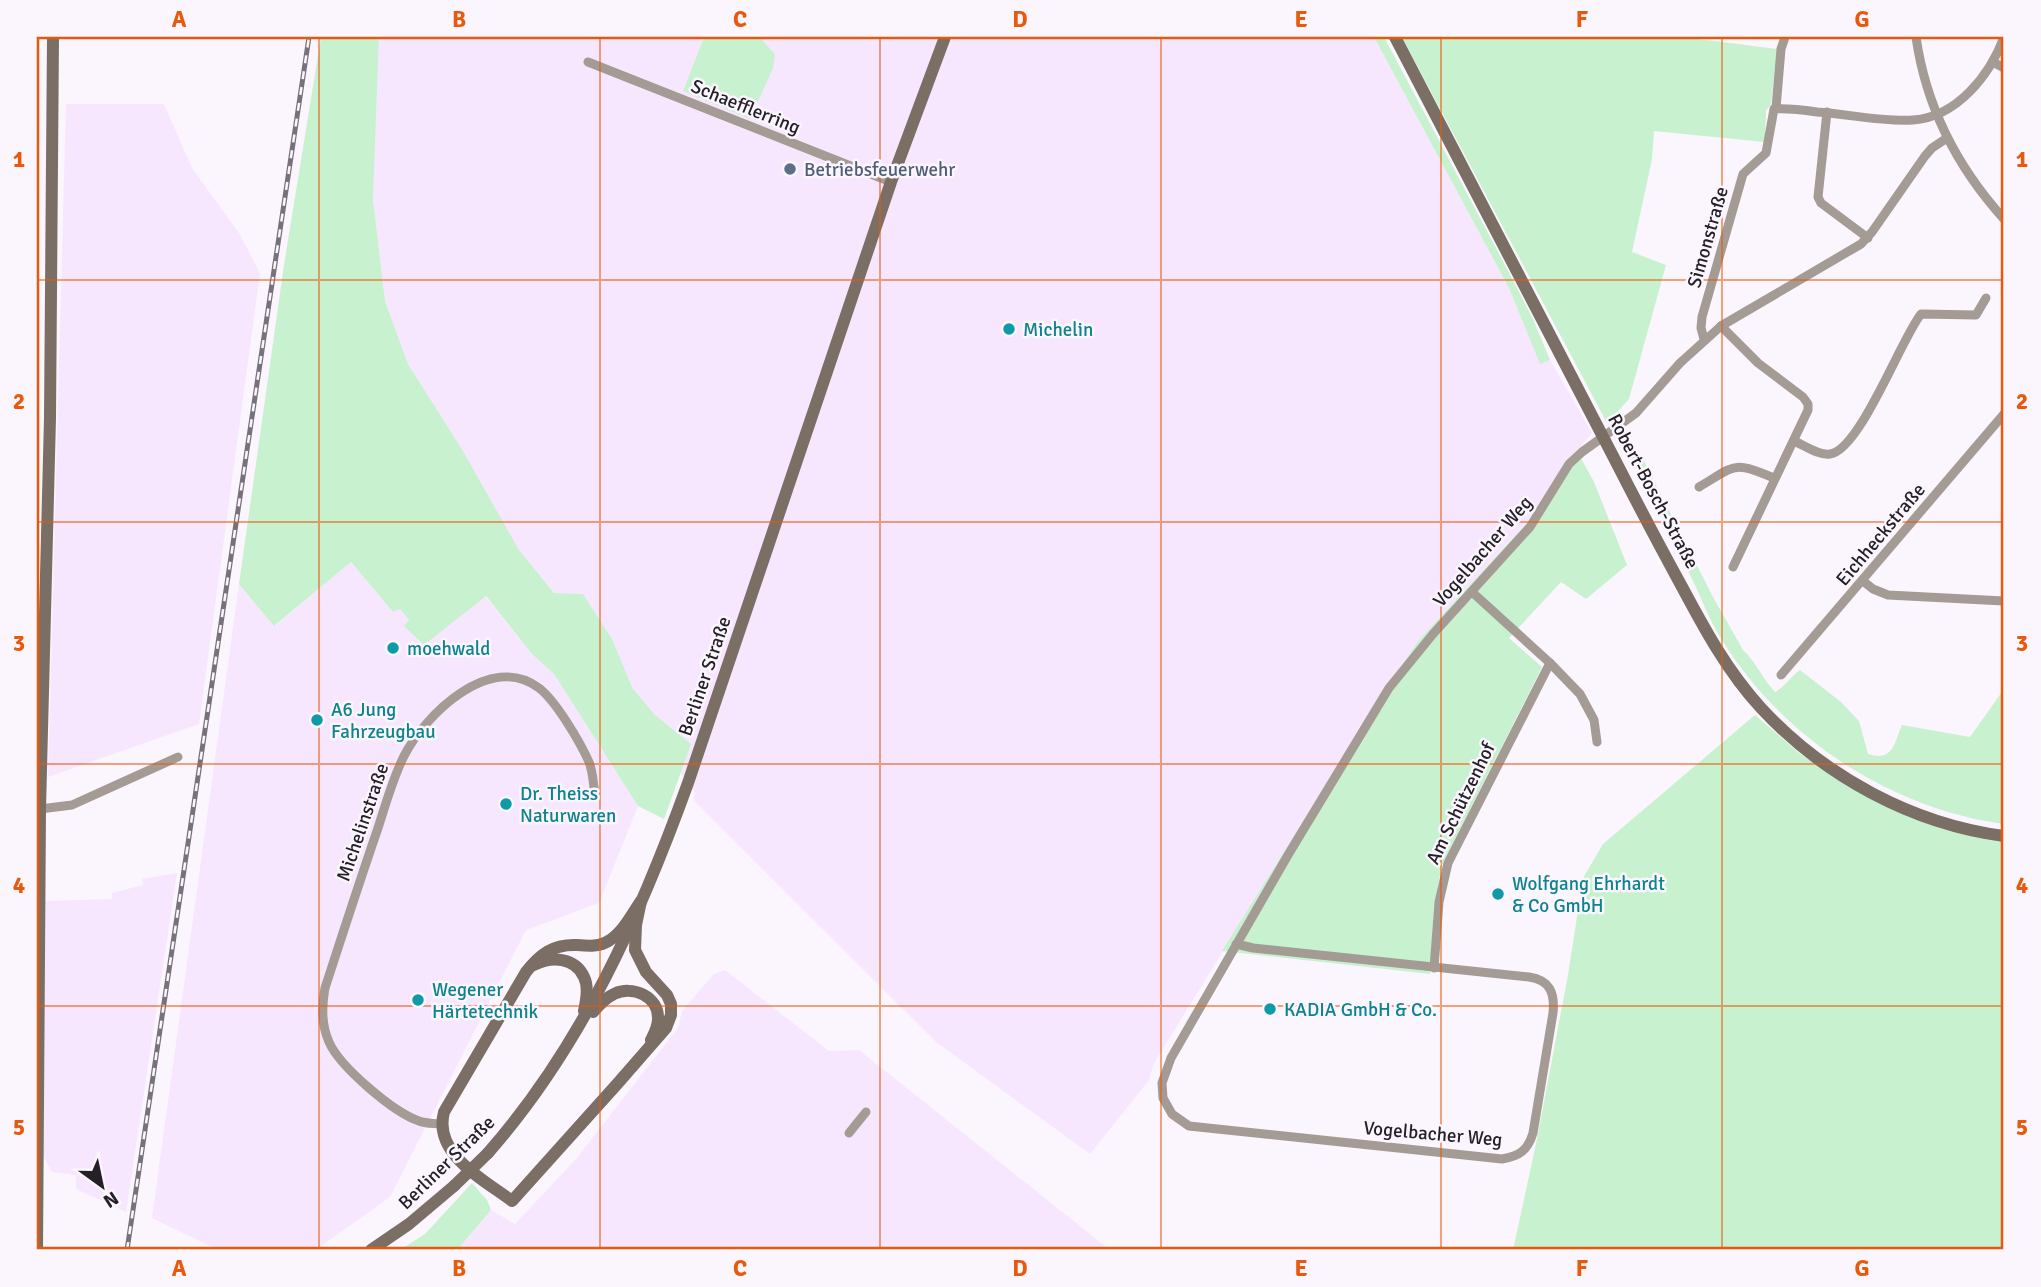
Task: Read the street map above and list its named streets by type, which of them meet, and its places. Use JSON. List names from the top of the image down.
{
  "streets": {
    "street": [
      "Schaefflerring",
      "Simonstraße",
      "Robert-Bosch-Straße",
      "Eichheckstraße",
      "Vogelbacher Weg",
      "Berliner Straße",
      "Am Schützenhof",
      "Michelinstraße"
    ]
  },
  "crossings": [
    ["Schaefflerring", "Berliner Straße"],
    ["Simonstraße", "Vogelbacher Weg"],
    ["Robert-Bosch-Straße", "Vogelbacher Weg"],
    ["Vogelbacher Weg", "Am Schützenhof"]
  ],
  "places": [
    "Betriebsfeuerwehr",
    "Michelin",
    "moehwald",
    "A6 Jung Fahrzeugbau",
    "Dr. Theiss Naturwaren",
    "Wolfgang Ehrhardt & Co GmbH",
    "Wegener Härtetechnik",
    "KADIA GmbH & Co."
  ],
  "north": "bottom right",
  "grid": {
    "columns": [
      "A",
      "B",
      "C",
      "D",
      "E",
      "F",
      "G"
    ],
    "rows": [
      "1",
      "2",
      "3",
      "4",
      "5"
    ]
  }
}
